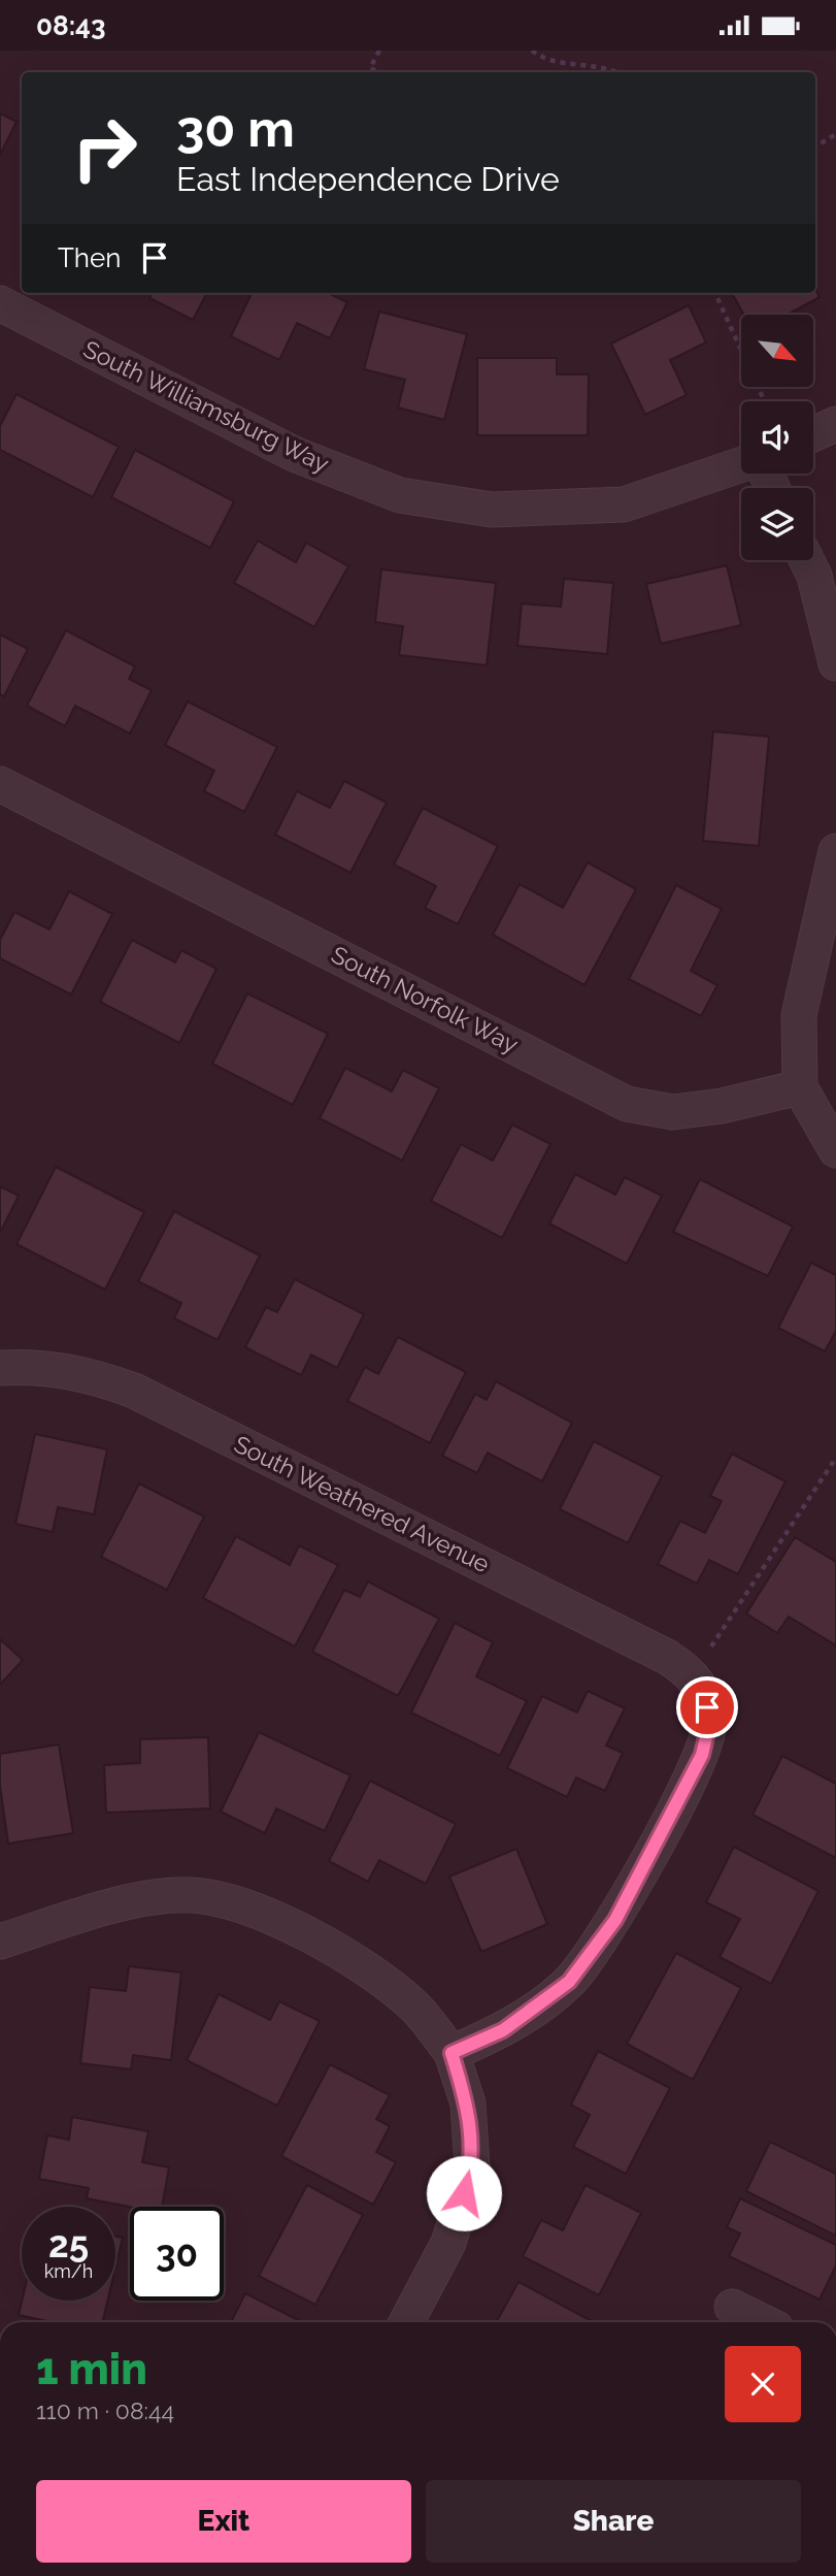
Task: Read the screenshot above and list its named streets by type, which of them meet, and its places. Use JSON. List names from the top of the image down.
{
  "streets": {
    "street": ["South Williamsburg Way", "South Norfolk Way", "South Weathered Avenue"]
  },
  "north": "bottom right",
  "page": {
    "status": "08:43",
    "turn": ["30 m", "East Independence Drive"],
    "then": "Then",
    "speed": "25 km/h",
    "limit": "30",
    "heading": ["1 min", "110 m · 08:44"],
    "buttons": ["Exit", "Share"]
  }
}
